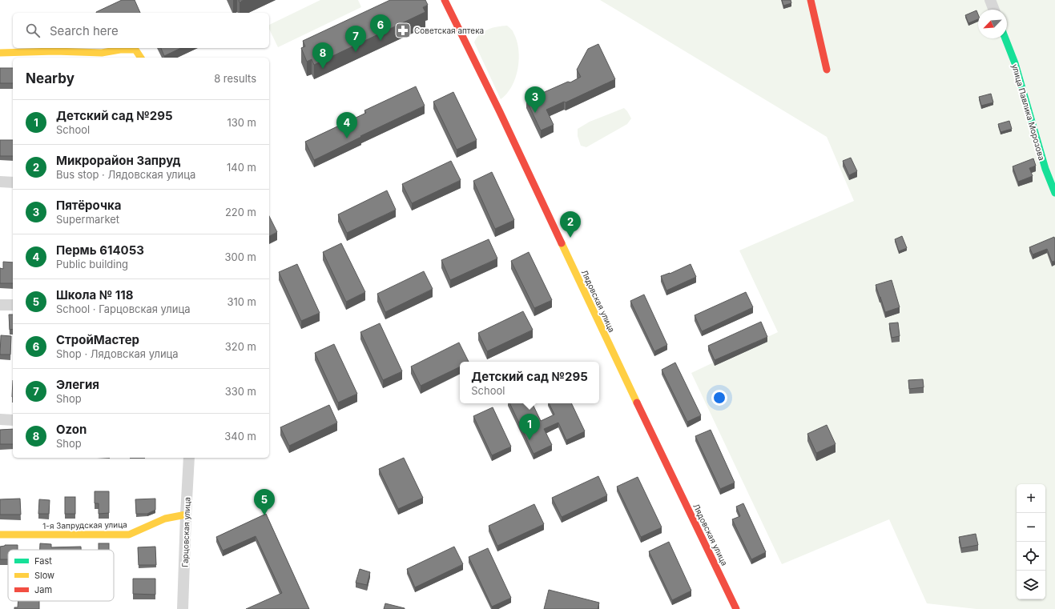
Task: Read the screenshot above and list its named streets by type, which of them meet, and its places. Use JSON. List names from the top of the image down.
{
  "streets": {
    "main road": ["улица Павлика Морозова", "Лядовская улица", "1-я Запрудская улица"],
    "street": ["Гарцовская улица"]
  },
  "crossings": [
    ["1-я Запрудская улица", "Гарцовская улица"]
  ],
  "places": {
    "pharmacy": ["Советская аптека"]
  },
  "legend": ["Fast", "Slow", "Jam"],
  "north": "bottom left",
  "page": {
    "search": "Search here",
    "pins": [
      "6",
      "7",
      "8",
      "3",
      "4",
      "2",
      "1",
      "5"
    ],
    "heading": ["Nearby", "8 results"],
    "list": [
      {
        "mark": "1",
        "name": "Детский сад №295",
        "note": "School",
        "value": "130 m"
      },
      {
        "mark": "2",
        "name": "Микрорайон Запруд",
        "note": "Bus stop · Лядовская улица",
        "value": "140 m"
      },
      {
        "mark": "3",
        "name": "Пятёрочка",
        "note": "Supermarket",
        "value": "220 m"
      },
      {
        "mark": "4",
        "name": "Пермь 614053",
        "note": "Public building",
        "value": "300 m"
      },
      {
        "mark": "5",
        "name": "Школа № 118",
        "note": "School · Гарцовская улица",
        "value": "310 m"
      },
      {
        "mark": "6",
        "name": "СтройМастер",
        "note": "Shop · Лядовская улица",
        "value": "320 m"
      },
      {
        "mark": "7",
        "name": "Элегия",
        "note": "Shop",
        "value": "330 m"
      },
      {
        "mark": "8",
        "name": "Ozon",
        "note": "Shop",
        "value": "340 m"
      }
    ],
    "popup": ["Детский сад №295", "School"],
    "map_buttons": ["+", "−"]
  }
}
